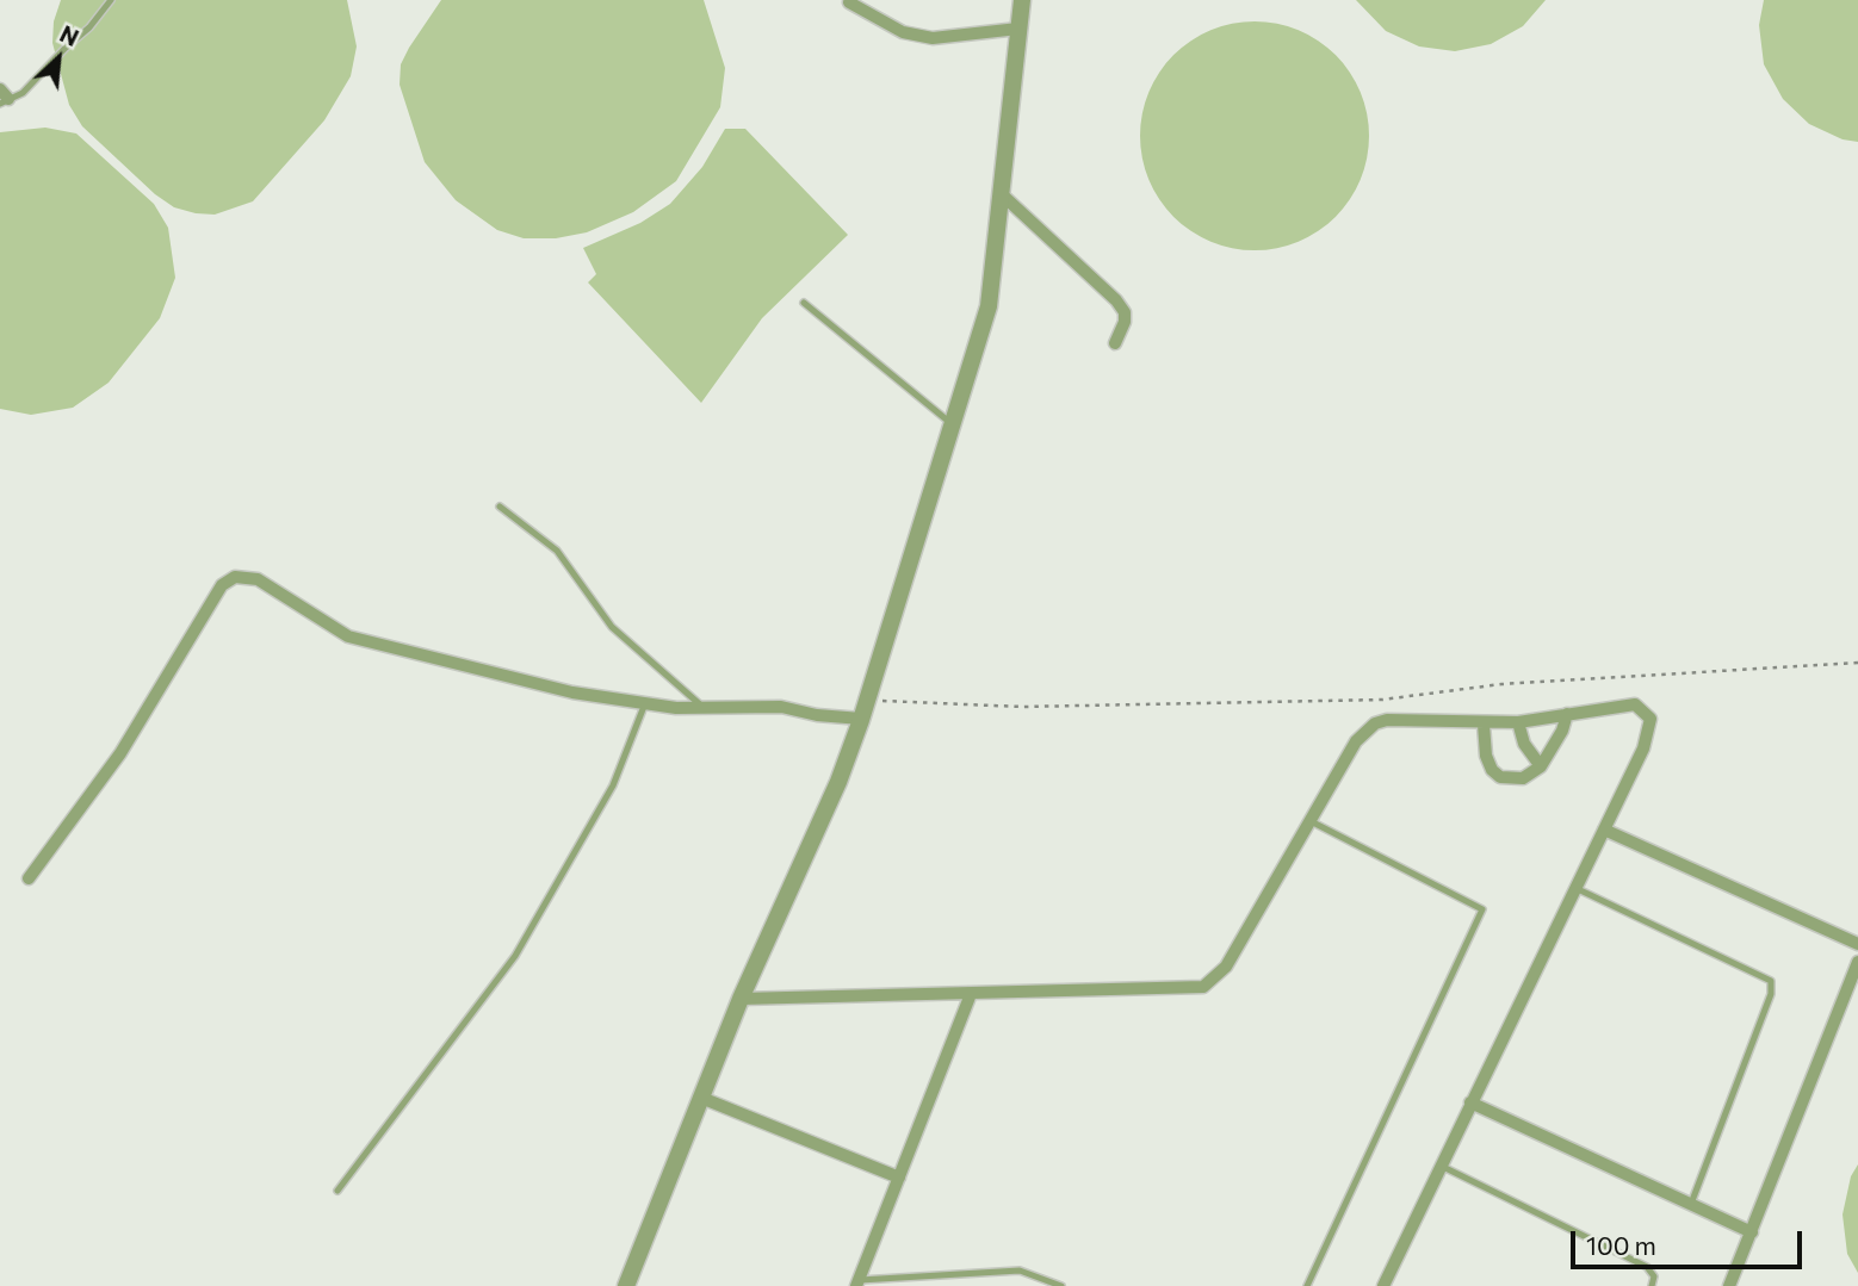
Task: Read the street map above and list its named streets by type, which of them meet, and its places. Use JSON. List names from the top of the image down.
{
  "scale_bar": "100 m",
  "north": "top right"
}
